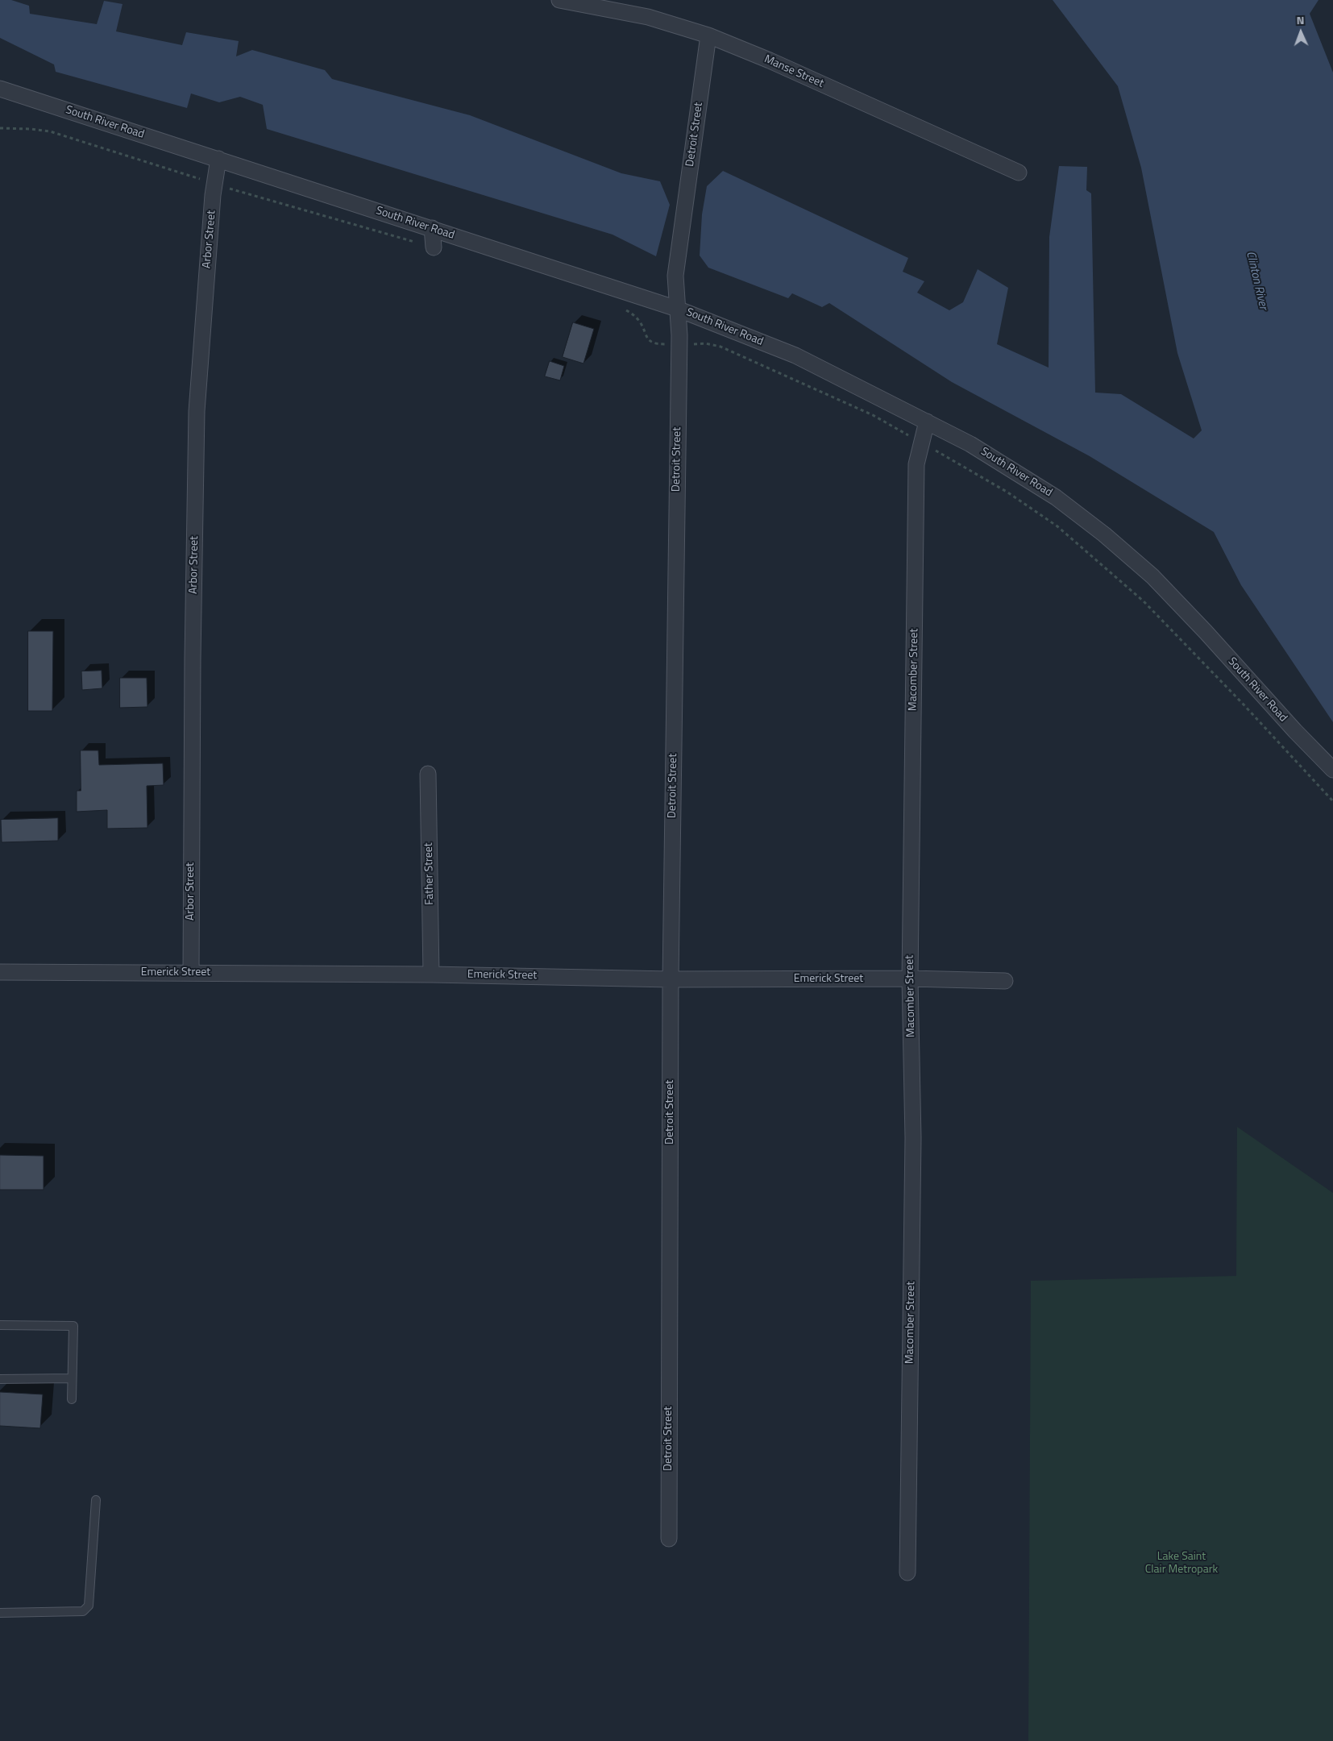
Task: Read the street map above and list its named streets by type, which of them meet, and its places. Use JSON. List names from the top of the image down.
{
  "streets": {
    "street": [
      "Manse Street",
      "South River Road",
      "Detroit Street",
      "Arbor Street",
      "Macomber Street",
      "Father Street",
      "Emerick Street"
    ]
  },
  "crossings": [
    ["Manse Street", "Detroit Street"],
    ["South River Road", "Detroit Street"],
    ["South River Road", "Arbor Street"],
    ["South River Road", "Macomber Street"],
    ["Detroit Street", "Emerick Street"],
    ["Arbor Street", "Emerick Street"],
    ["Macomber Street", "Emerick Street"],
    ["Father Street", "Emerick Street"]
  ],
  "water": ["Clinton River"],
  "parks": ["Lake Saint Clair Metropark"],
  "north": "top"
}
